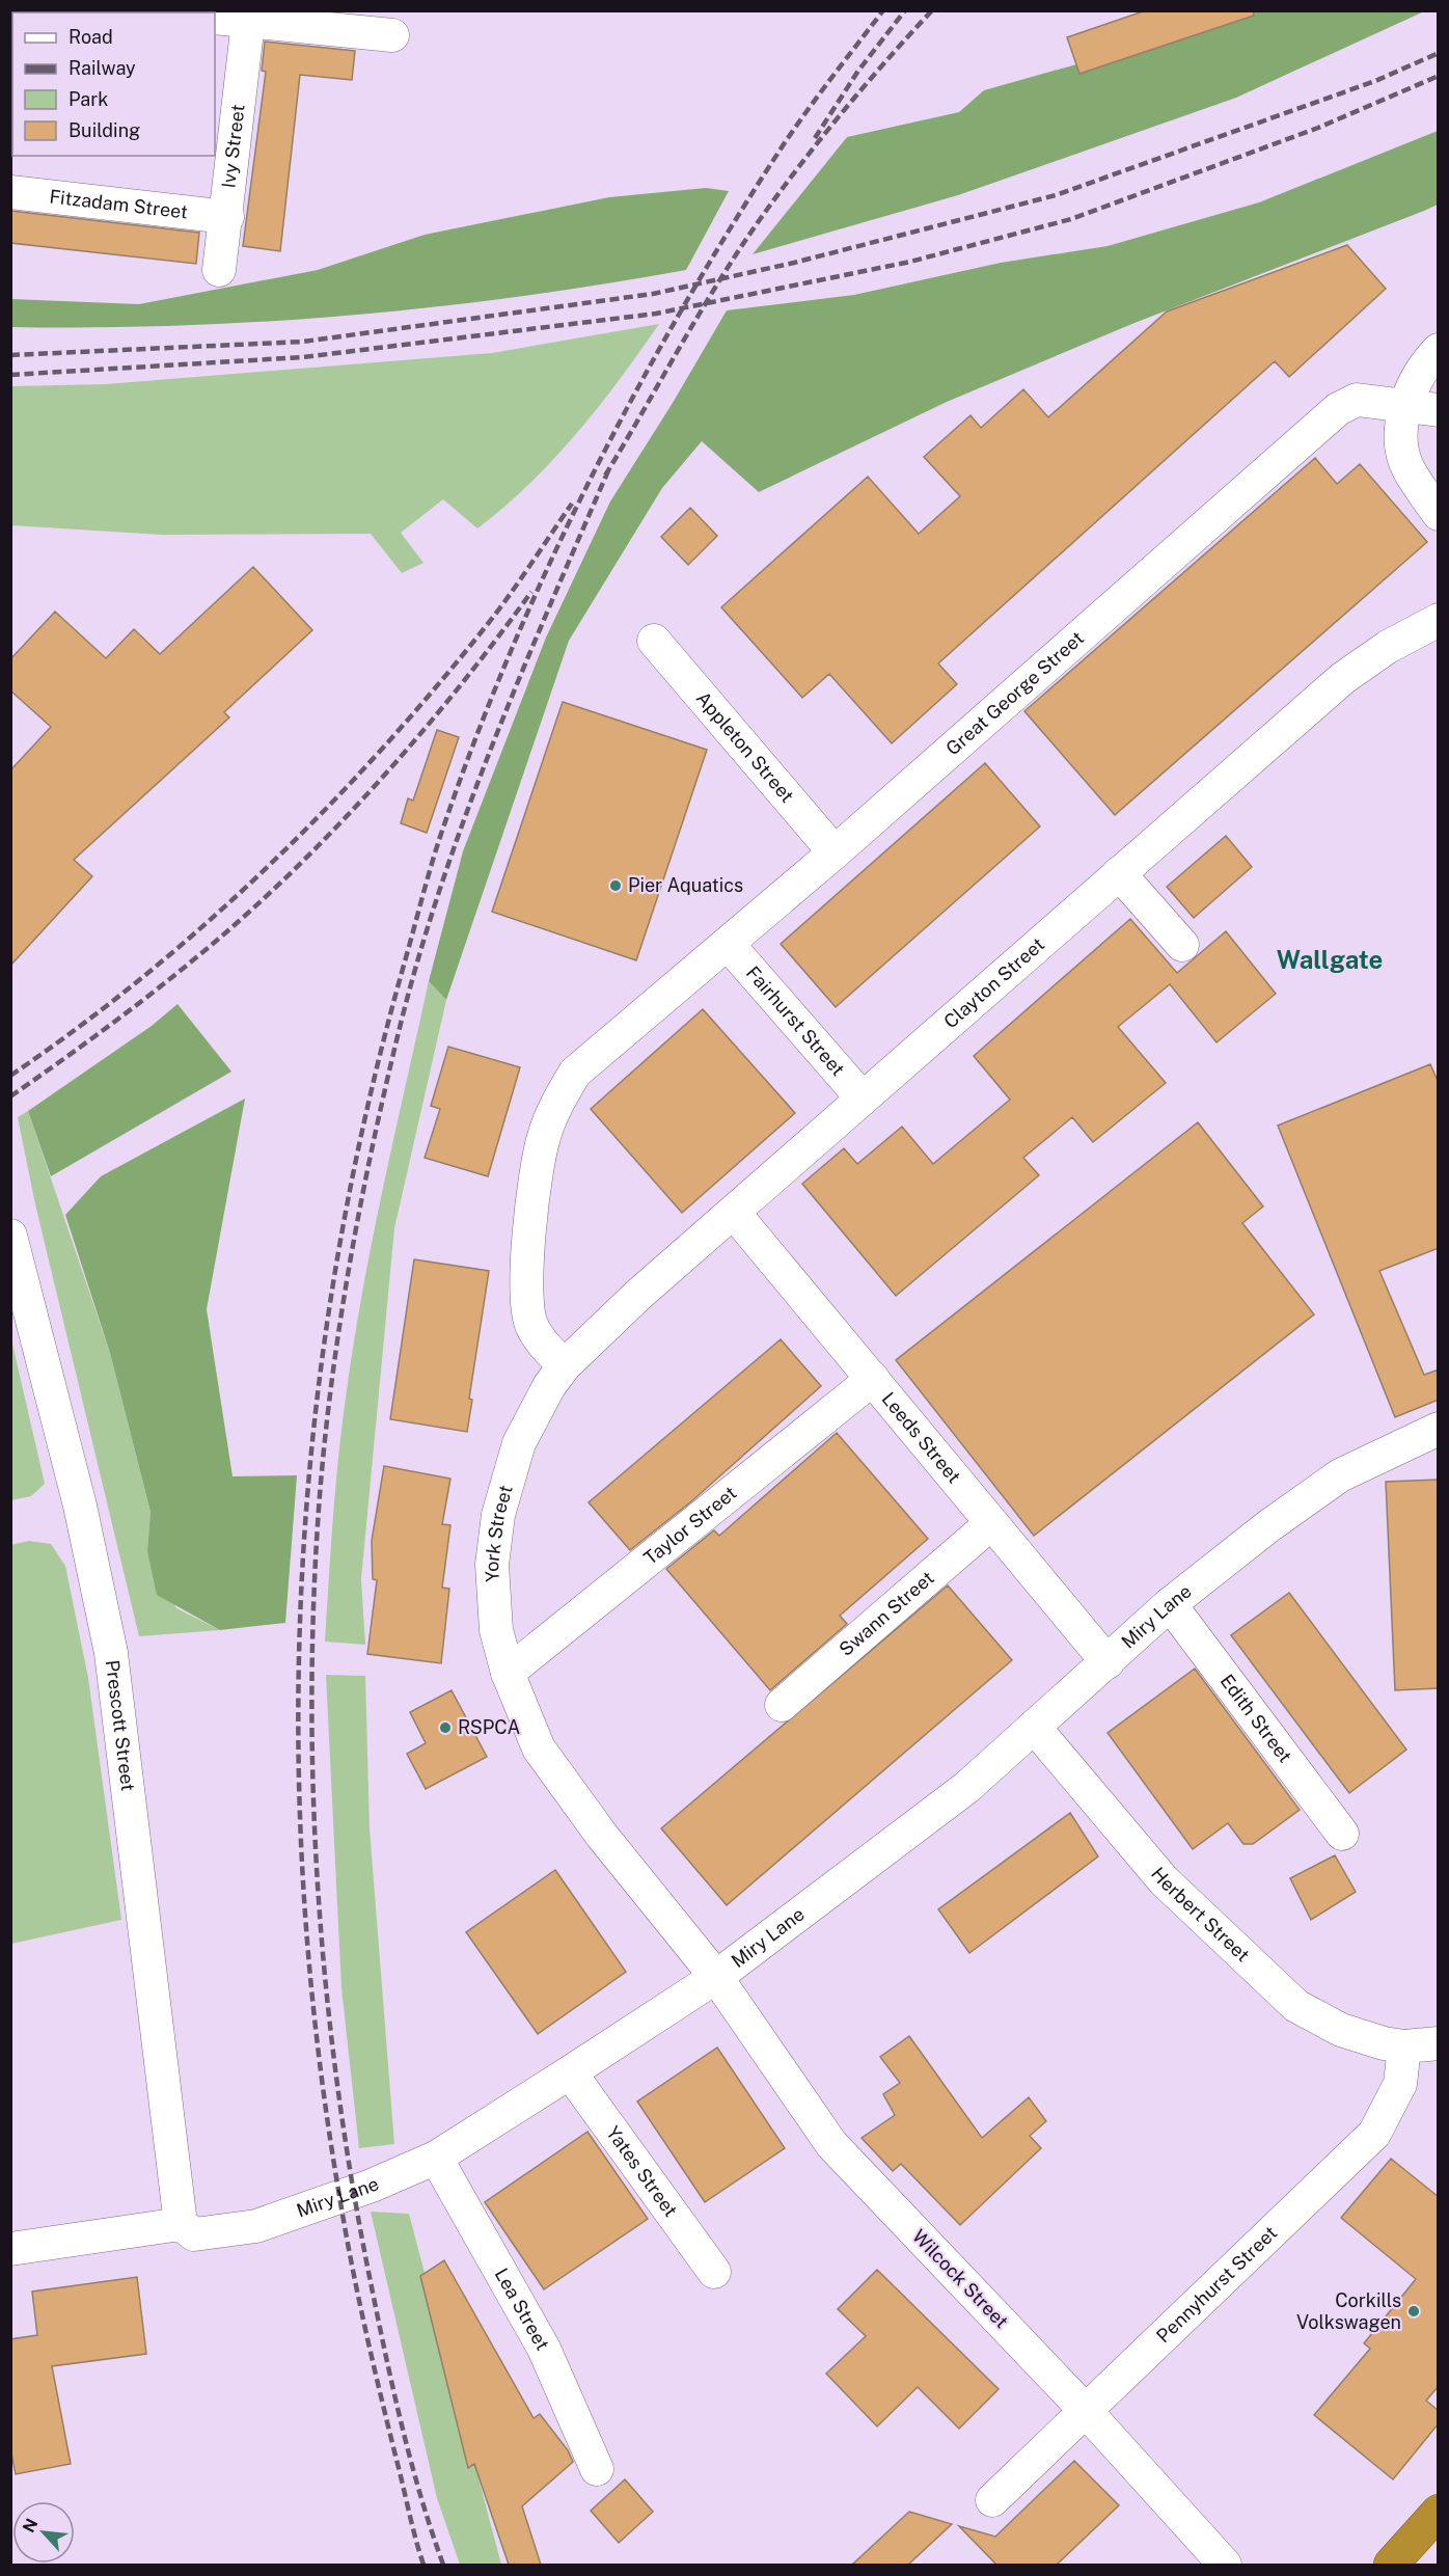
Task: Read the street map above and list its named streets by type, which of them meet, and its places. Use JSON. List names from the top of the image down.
{
  "streets": {
    "street": [
      "Ivy Street",
      "Fitzadam Street",
      "Great George Street",
      "Appleton Street",
      "Clayton Street",
      "Fairhurst Street",
      "Leeds Street",
      "Taylor Street",
      "York Street",
      "Swann Street",
      "Miry Lane",
      "Edith Street",
      "Prescott Street",
      "Herbert Street",
      "Yates Street",
      "Wilcock Street",
      "Pennyhurst Street",
      "Lea Street"
    ]
  },
  "crossings": [
    ["Ivy Street", "Fitzadam Street"],
    ["Great George Street", "Appleton Street"],
    ["Great George Street", "Clayton Street"],
    ["Great George Street", "Fairhurst Street"],
    ["Great George Street", "York Street"],
    ["Clayton Street", "Fairhurst Street"],
    ["Clayton Street", "Leeds Street"],
    ["Clayton Street", "York Street"],
    ["Leeds Street", "Taylor Street"],
    ["Leeds Street", "Swann Street"],
    ["Leeds Street", "Miry Lane"],
    ["Taylor Street", "York Street"],
    ["York Street", "Miry Lane"],
    ["York Street", "Wilcock Street"],
    ["Miry Lane", "Edith Street"],
    ["Miry Lane", "Prescott Street"],
    ["Miry Lane", "Herbert Street"],
    ["Miry Lane", "Yates Street"],
    ["Miry Lane", "Wilcock Street"],
    ["Miry Lane", "Lea Street"],
    ["Herbert Street", "Pennyhurst Street"],
    ["Wilcock Street", "Pennyhurst Street"]
  ],
  "districts": ["Wallgate"],
  "places": ["Pier Aquatics", "RSPCA", "Corkills Volkswagen"],
  "legend": [
    "Road",
    "Railway",
    "Park",
    "Building"
  ],
  "north": "top left"
}
